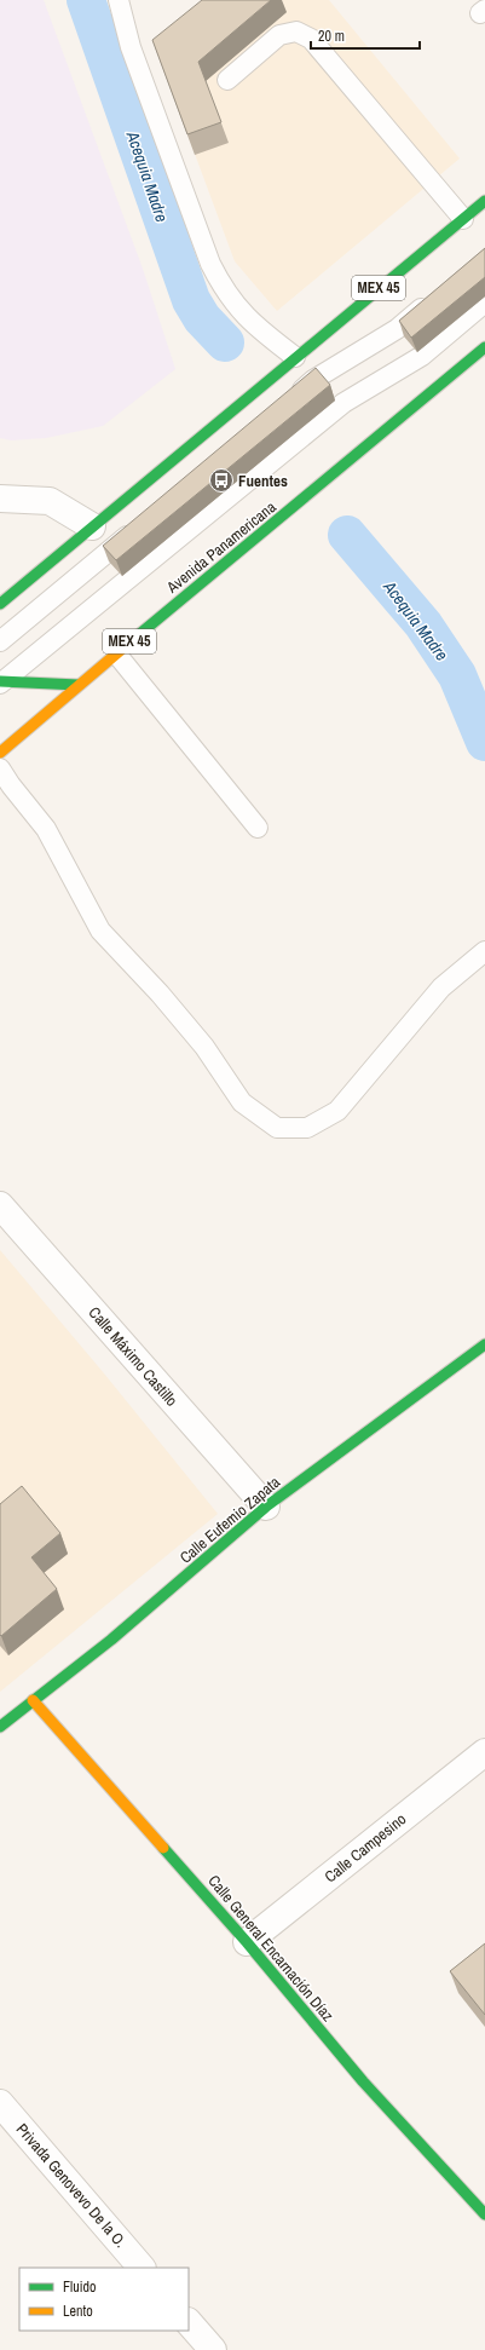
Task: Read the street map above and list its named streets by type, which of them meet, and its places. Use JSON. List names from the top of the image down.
{
  "streets": {
    "main road": [
      "MEX 45",
      "Avenida Panamericana",
      "Calle Eufemio Zapata",
      "Calle General Encarnación Díaz"
    ],
    "street": ["Calle Máximo Castillo", "Calle Campesino", "Privada Genovevo De la O."]
  },
  "crossings": [
    ["Calle Máximo Castillo", "Calle Eufemio Zapata"],
    ["Calle Eufemio Zapata", "Calle General Encarnación Díaz"],
    ["Calle Campesino", "Calle General Encarnación Díaz"]
  ],
  "water": ["Acequia Madre"],
  "places": {
    "bus stop": ["Fuentes"]
  },
  "legend": ["Fluido", "Lento"],
  "scale_bar": "20 m"
}
